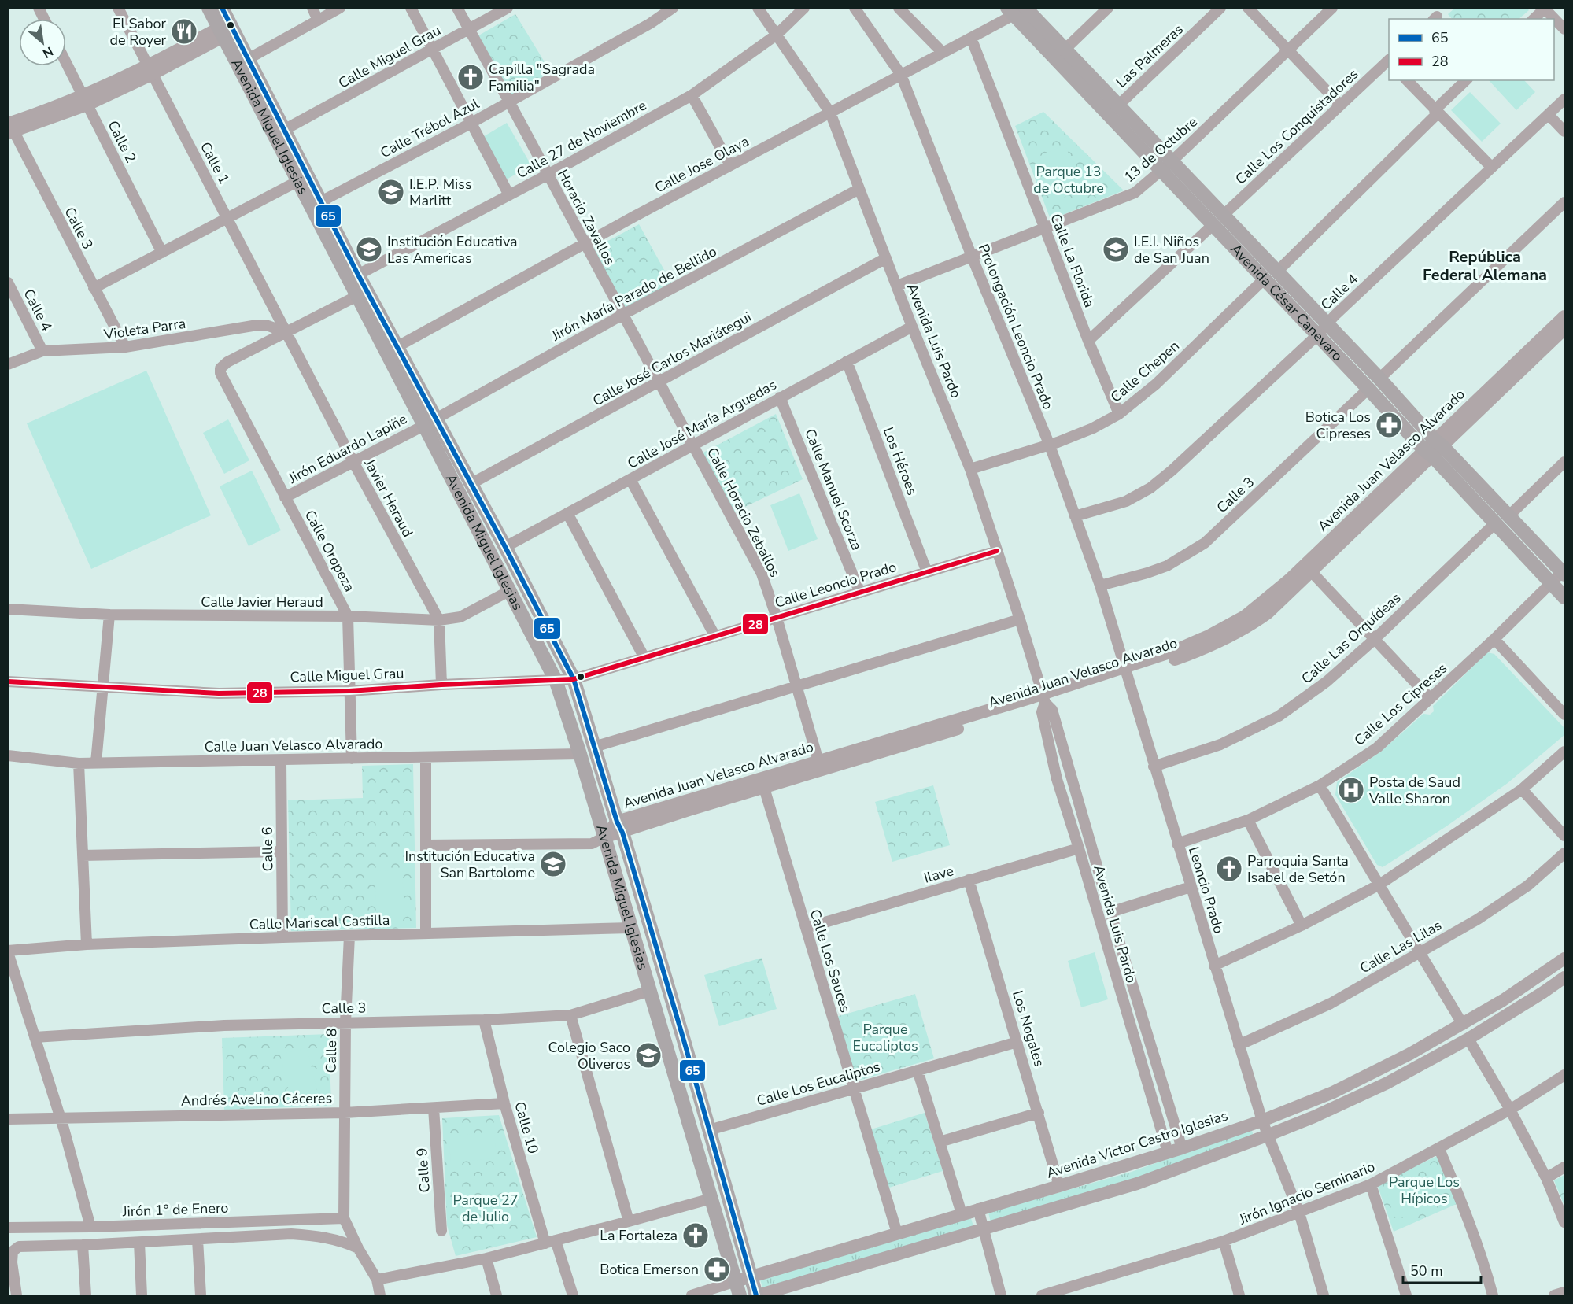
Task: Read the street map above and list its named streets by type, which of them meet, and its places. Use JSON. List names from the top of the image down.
{
  "streets": {
    "main road": ["Avenida Miguel Iglesias", "Avenida César Canevaro"],
    "street": [
      "Las Palmeras",
      "Calle Miguel Grau",
      "Calle Los Conquistadores",
      "Calle Trébol Azul",
      "Calle 27 de Noviembre",
      "Calle 2",
      "13 de Octubre",
      "Calle 1",
      "Calle Jose Olaya",
      "Horacio Zavallos",
      "Calle 3",
      "Calle La Florida",
      "Calle 4",
      "Jirón María Parado de Bellido",
      "Prolongación Leoncio Prado",
      "Violeta Parra",
      "Avenida Luis Pardo",
      "Calle José Carlos Mariátegui",
      "Calle Chepen",
      "Calle José María Arguedas",
      "Jirón Eduardo Lapiñe",
      "Avenida Juan Velasco Alvarado",
      "Los Héroes",
      "Calle Manuel Scorza",
      "Javier Heraud",
      "Calle Horacio Zeballos",
      "Calle Oropeza",
      "Calle Leoncio Prado",
      "Calle Javier Heraud",
      "Calle Las Orquídeas",
      "Calle Los Cipreses",
      "Calle Juan Velasco Alvarado",
      "Calle 6",
      "Ilave",
      "Leoncio Prado",
      "Calle Mariscal Castilla",
      "Calle Las Lilas",
      "Calle Los Sauces",
      "Los Nogales",
      "Calle 8",
      "Calle Los Eucaliptos",
      "Andrés Avelino Cáceres",
      "Calle 10",
      "Avenida Victor Castro Iglesias",
      "Calle 9",
      "Jirón Ignacio Seminario",
      "Jirón 1° de Enero"
    ]
  },
  "crossings": [
    ["Las Palmeras", "Avenida César Canevaro"],
    ["Calle Miguel Grau", "Avenida Miguel Iglesias"],
    ["Calle Miguel Grau", "Horacio Zavallos"],
    ["Calle Miguel Grau", "Javier Heraud"],
    ["Calle Miguel Grau", "Calle Oropeza"],
    ["Calle Miguel Grau", "Calle Leoncio Prado"],
    ["Avenida Miguel Iglesias", "Calle Trébol Azul"],
    ["Avenida Miguel Iglesias", "Calle 27 de Noviembre"],
    ["Avenida Miguel Iglesias", "Calle Jose Olaya"],
    ["Avenida Miguel Iglesias", "Calle 3"],
    ["Avenida Miguel Iglesias", "Jirón María Parado de Bellido"],
    ["Avenida Miguel Iglesias", "Calle José Carlos Mariátegui"],
    ["Avenida Miguel Iglesias", "Calle José María Arguedas"],
    ["Avenida Miguel Iglesias", "Jirón Eduardo Lapiñe"],
    ["Avenida Miguel Iglesias", "Avenida Juan Velasco Alvarado"],
    ["Avenida Miguel Iglesias", "Calle Leoncio Prado"],
    ["Avenida Miguel Iglesias", "Calle Javier Heraud"],
    ["Avenida Miguel Iglesias", "Calle Juan Velasco Alvarado"],
    ["Avenida Miguel Iglesias", "Calle Mariscal Castilla"],
    ["Avenida Miguel Iglesias", "Calle Los Eucaliptos"],
    ["Avenida Miguel Iglesias", "Avenida Victor Castro Iglesias"],
    ["Calle Los Conquistadores", "Calle La Florida"],
    ["Calle Los Conquistadores", "Avenida César Canevaro"],
    ["Calle Trébol Azul", "Horacio Zavallos"],
    ["Calle 27 de Noviembre", "Horacio Zavallos"],
    ["Calle 27 de Noviembre", "Avenida Luis Pardo"],
    ["13 de Octubre", "Calle La Florida"],
    ["13 de Octubre", "Avenida César Canevaro"],
    ["13 de Octubre", "Prolongación Leoncio Prado"],
    ["13 de Octubre", "Avenida Luis Pardo"],
    ["Calle 1", "Violeta Parra"],
    ["Calle 1", "Javier Heraud"],
    ["Calle 1", "Calle Oropeza"],
    ["Calle Jose Olaya", "Horacio Zavallos"],
    ["Calle Jose Olaya", "Calle La Florida"],
    ["Calle Jose Olaya", "Avenida César Canevaro"],
    ["Calle Jose Olaya", "Prolongación Leoncio Prado"],
    ["Calle Jose Olaya", "Avenida Luis Pardo"],
    ["Horacio Zavallos", "Jirón María Parado de Bellido"],
    ["Horacio Zavallos", "Calle Horacio Zeballos"],
    ["Calle 3", "Avenida César Canevaro"],
    ["Calle 3", "Prolongación Leoncio Prado"],
    ["Calle 3", "Violeta Parra"],
    ["Calle 3", "Calle 8"],
    ["Calle 3", "Calle 10"],
    ["Calle La Florida", "Calle Chepen"],
    ["Calle 4", "Avenida César Canevaro"],
    ["Calle 4", "Prolongación Leoncio Prado"],
    ["Calle 4", "Violeta Parra"],
    ["Jirón María Parado de Bellido", "Avenida Luis Pardo"],
    ["Jirón María Parado de Bellido", "Jirón Eduardo Lapiñe"],
    ["Jirón María Parado de Bellido", "Calle Horacio Zeballos"],
    ["Avenida César Canevaro", "Calle Chepen"],
    ["Avenida César Canevaro", "Avenida Juan Velasco Alvarado"],
    ["Avenida César Canevaro", "Calle Las Orquídeas"],
    ["Avenida César Canevaro", "Calle Los Cipreses"],
    ["Prolongación Leoncio Prado", "Calle Chepen"],
    ["Prolongación Leoncio Prado", "Avenida Juan Velasco Alvarado"],
    ["Prolongación Leoncio Prado", "Leoncio Prado"],
    ["Violeta Parra", "Javier Heraud"],
    ["Violeta Parra", "Calle Oropeza"],
    ["Avenida Luis Pardo", "Calle José Carlos Mariátegui"],
    ["Avenida Luis Pardo", "Calle Chepen"],
    ["Avenida Luis Pardo", "Calle José María Arguedas"],
    ["Avenida Luis Pardo", "Avenida Juan Velasco Alvarado"],
    ["Avenida Luis Pardo", "Calle Leoncio Prado"],
    ["Avenida Luis Pardo", "Ilave"],
    ["Avenida Luis Pardo", "Avenida Victor Castro Iglesias"],
    ["Calle José Carlos Mariátegui", "Calle Horacio Zeballos"],
    ["Calle José María Arguedas", "Los Héroes"],
    ["Calle José María Arguedas", "Calle Manuel Scorza"],
    ["Calle José María Arguedas", "Calle Horacio Zeballos"],
    ["Jirón Eduardo Lapiñe", "Javier Heraud"],
    ["Jirón Eduardo Lapiñe", "Calle Oropeza"],
    ["Avenida Juan Velasco Alvarado", "Calle Horacio Zeballos"],
    ["Avenida Juan Velasco Alvarado", "Leoncio Prado"],
    ["Avenida Juan Velasco Alvarado", "Calle Los Sauces"],
    ["Los Héroes", "Calle Leoncio Prado"],
    ["Calle Manuel Scorza", "Calle Leoncio Prado"],
    ["Javier Heraud", "Calle Oropeza"],
    ["Javier Heraud", "Calle Javier Heraud"],
    ["Calle Horacio Zeballos", "Calle Leoncio Prado"],
    ["Calle Oropeza", "Calle Javier Heraud"],
    ["Calle Oropeza", "Calle Juan Velasco Alvarado"],
    ["Calle Las Orquídeas", "Leoncio Prado"],
    ["Calle Los Cipreses", "Leoncio Prado"],
    ["Calle Juan Velasco Alvarado", "Calle 6"],
    ["Calle 6", "Calle Mariscal Castilla"],
    ["Ilave", "Calle Los Sauces"],
    ["Ilave", "Los Nogales"],
    ["Leoncio Prado", "Calle Las Lilas"],
    ["Leoncio Prado", "Avenida Victor Castro Iglesias"],
    ["Leoncio Prado", "Jirón Ignacio Seminario"],
    ["Calle Mariscal Castilla", "Calle 8"],
    ["Calle Los Sauces", "Calle Los Eucaliptos"],
    ["Calle Los Sauces", "Avenida Victor Castro Iglesias"],
    ["Los Nogales", "Calle Los Eucaliptos"],
    ["Los Nogales", "Avenida Victor Castro Iglesias"],
    ["Calle 8", "Andrés Avelino Cáceres"],
    ["Calle 8", "Jirón 1° de Enero"],
    ["Andrés Avelino Cáceres", "Calle 10"],
    ["Andrés Avelino Cáceres", "Calle 9"]
  ],
  "districts": ["República Federal Alemana"],
  "parks": [
    "Parque 13 de Octubre",
    "Parque Eucaliptos",
    "Parque Los Hípicos",
    "Parque 27 de Julio"
  ],
  "places": {
    "restaurant": ["El Sabor de Royer"],
    "church": ["Capilla \"Sagrada Familia\"", "Parroquia Santa Isabel de Setón", "La Fortaleza"],
    "school or university": [
      "I.E.P. Miss Marlitt",
      "Institución Educativa Las Americas",
      "I.E.I. Niños de San Juan",
      "Institución Educativa San Bartolome",
      "Colegio Saco Oliveros"
    ],
    "pharmacy": ["Botica Los Cipreses", "Botica Emerson"],
    "hospital": ["Posta de Saud Valle Sharon"]
  },
  "lines": ["transit line 65", "transit line 28"],
  "legend": ["65", "28"],
  "scale_bar": "50 m",
  "north": "bottom right"
}
